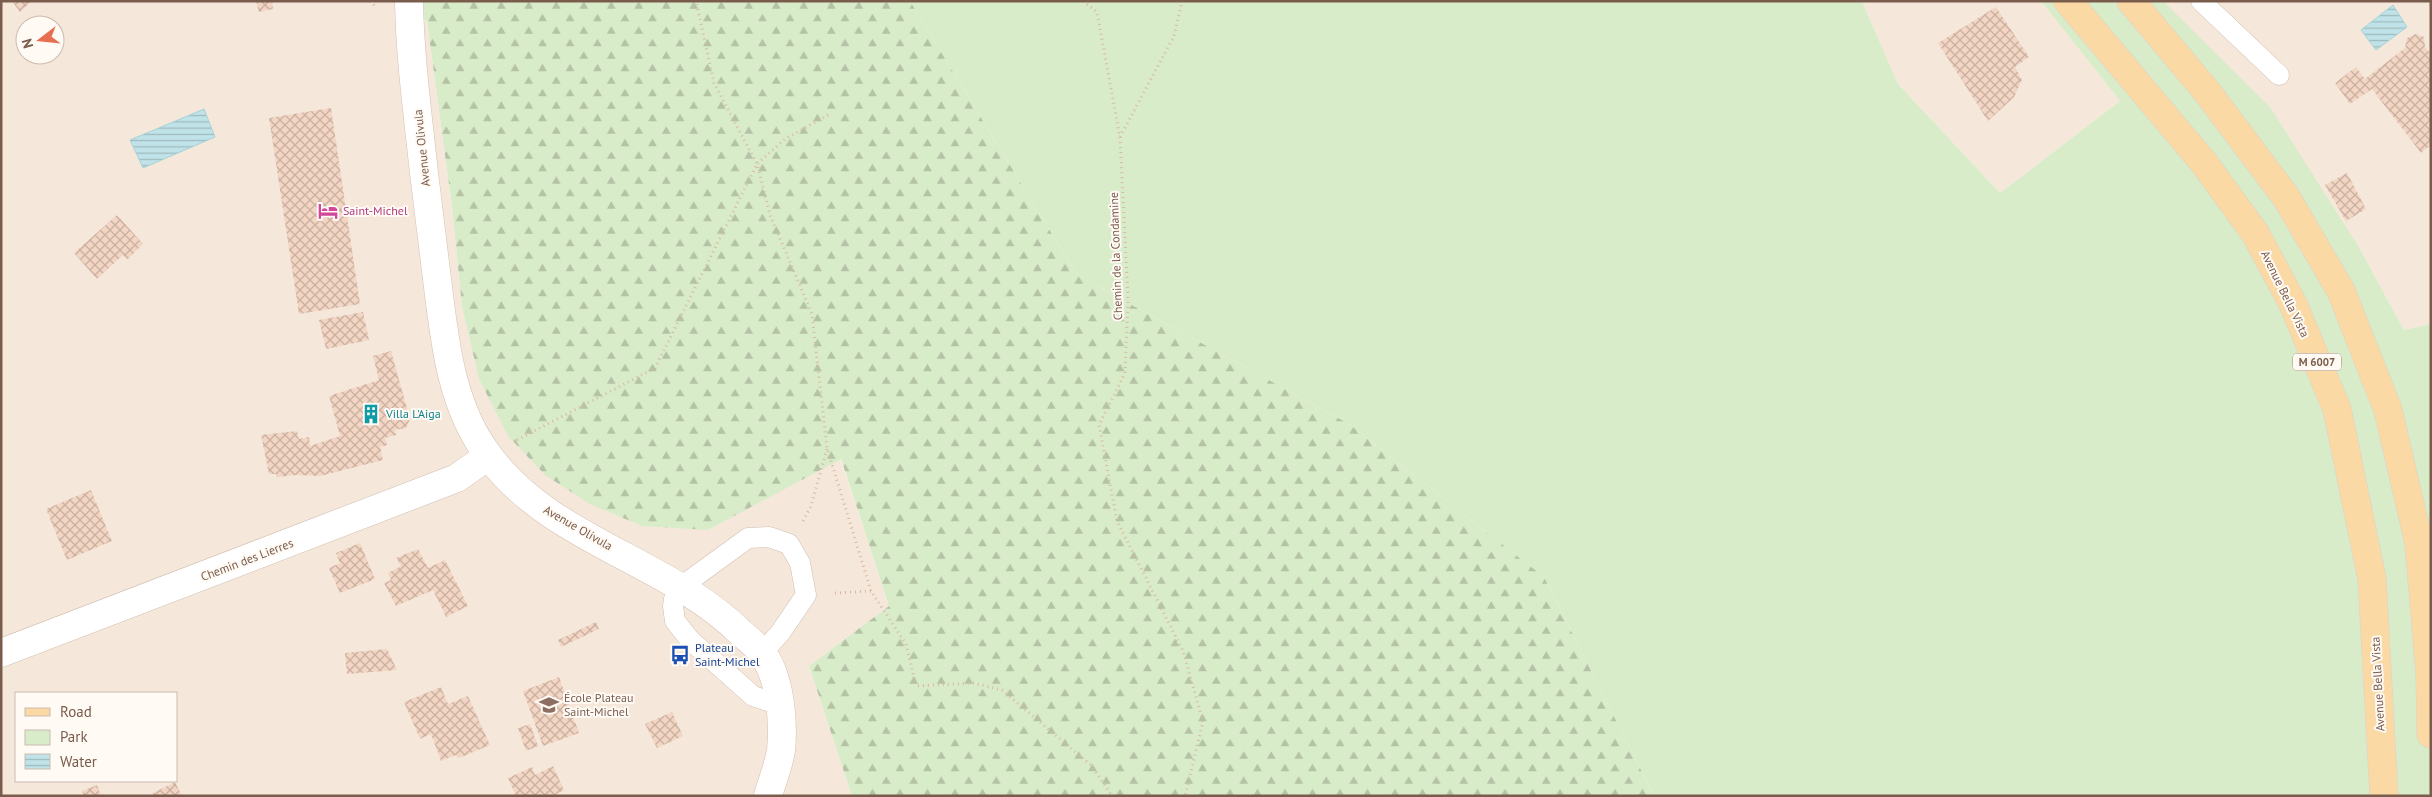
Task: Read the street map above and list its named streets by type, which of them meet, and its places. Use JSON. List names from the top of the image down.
{
  "streets": {
    "main road": ["Avenue Bella Vista", "M 6007"],
    "street": ["Avenue Olivula", "Chemin des Lierres"],
    "path": ["Chemin de la Condamine"]
  },
  "crossings": [
    ["Avenue Olivula", "Chemin des Lierres"]
  ],
  "places": {
    "hotel": ["Saint-Michel"],
    "building": ["Villa L'Aiga"],
    "bus stop": ["Plateau Saint-Michel"],
    "school or university": ["École Plateau Saint-Michel"]
  },
  "legend": ["Road", "Park", "Water"],
  "north": "left"
}
